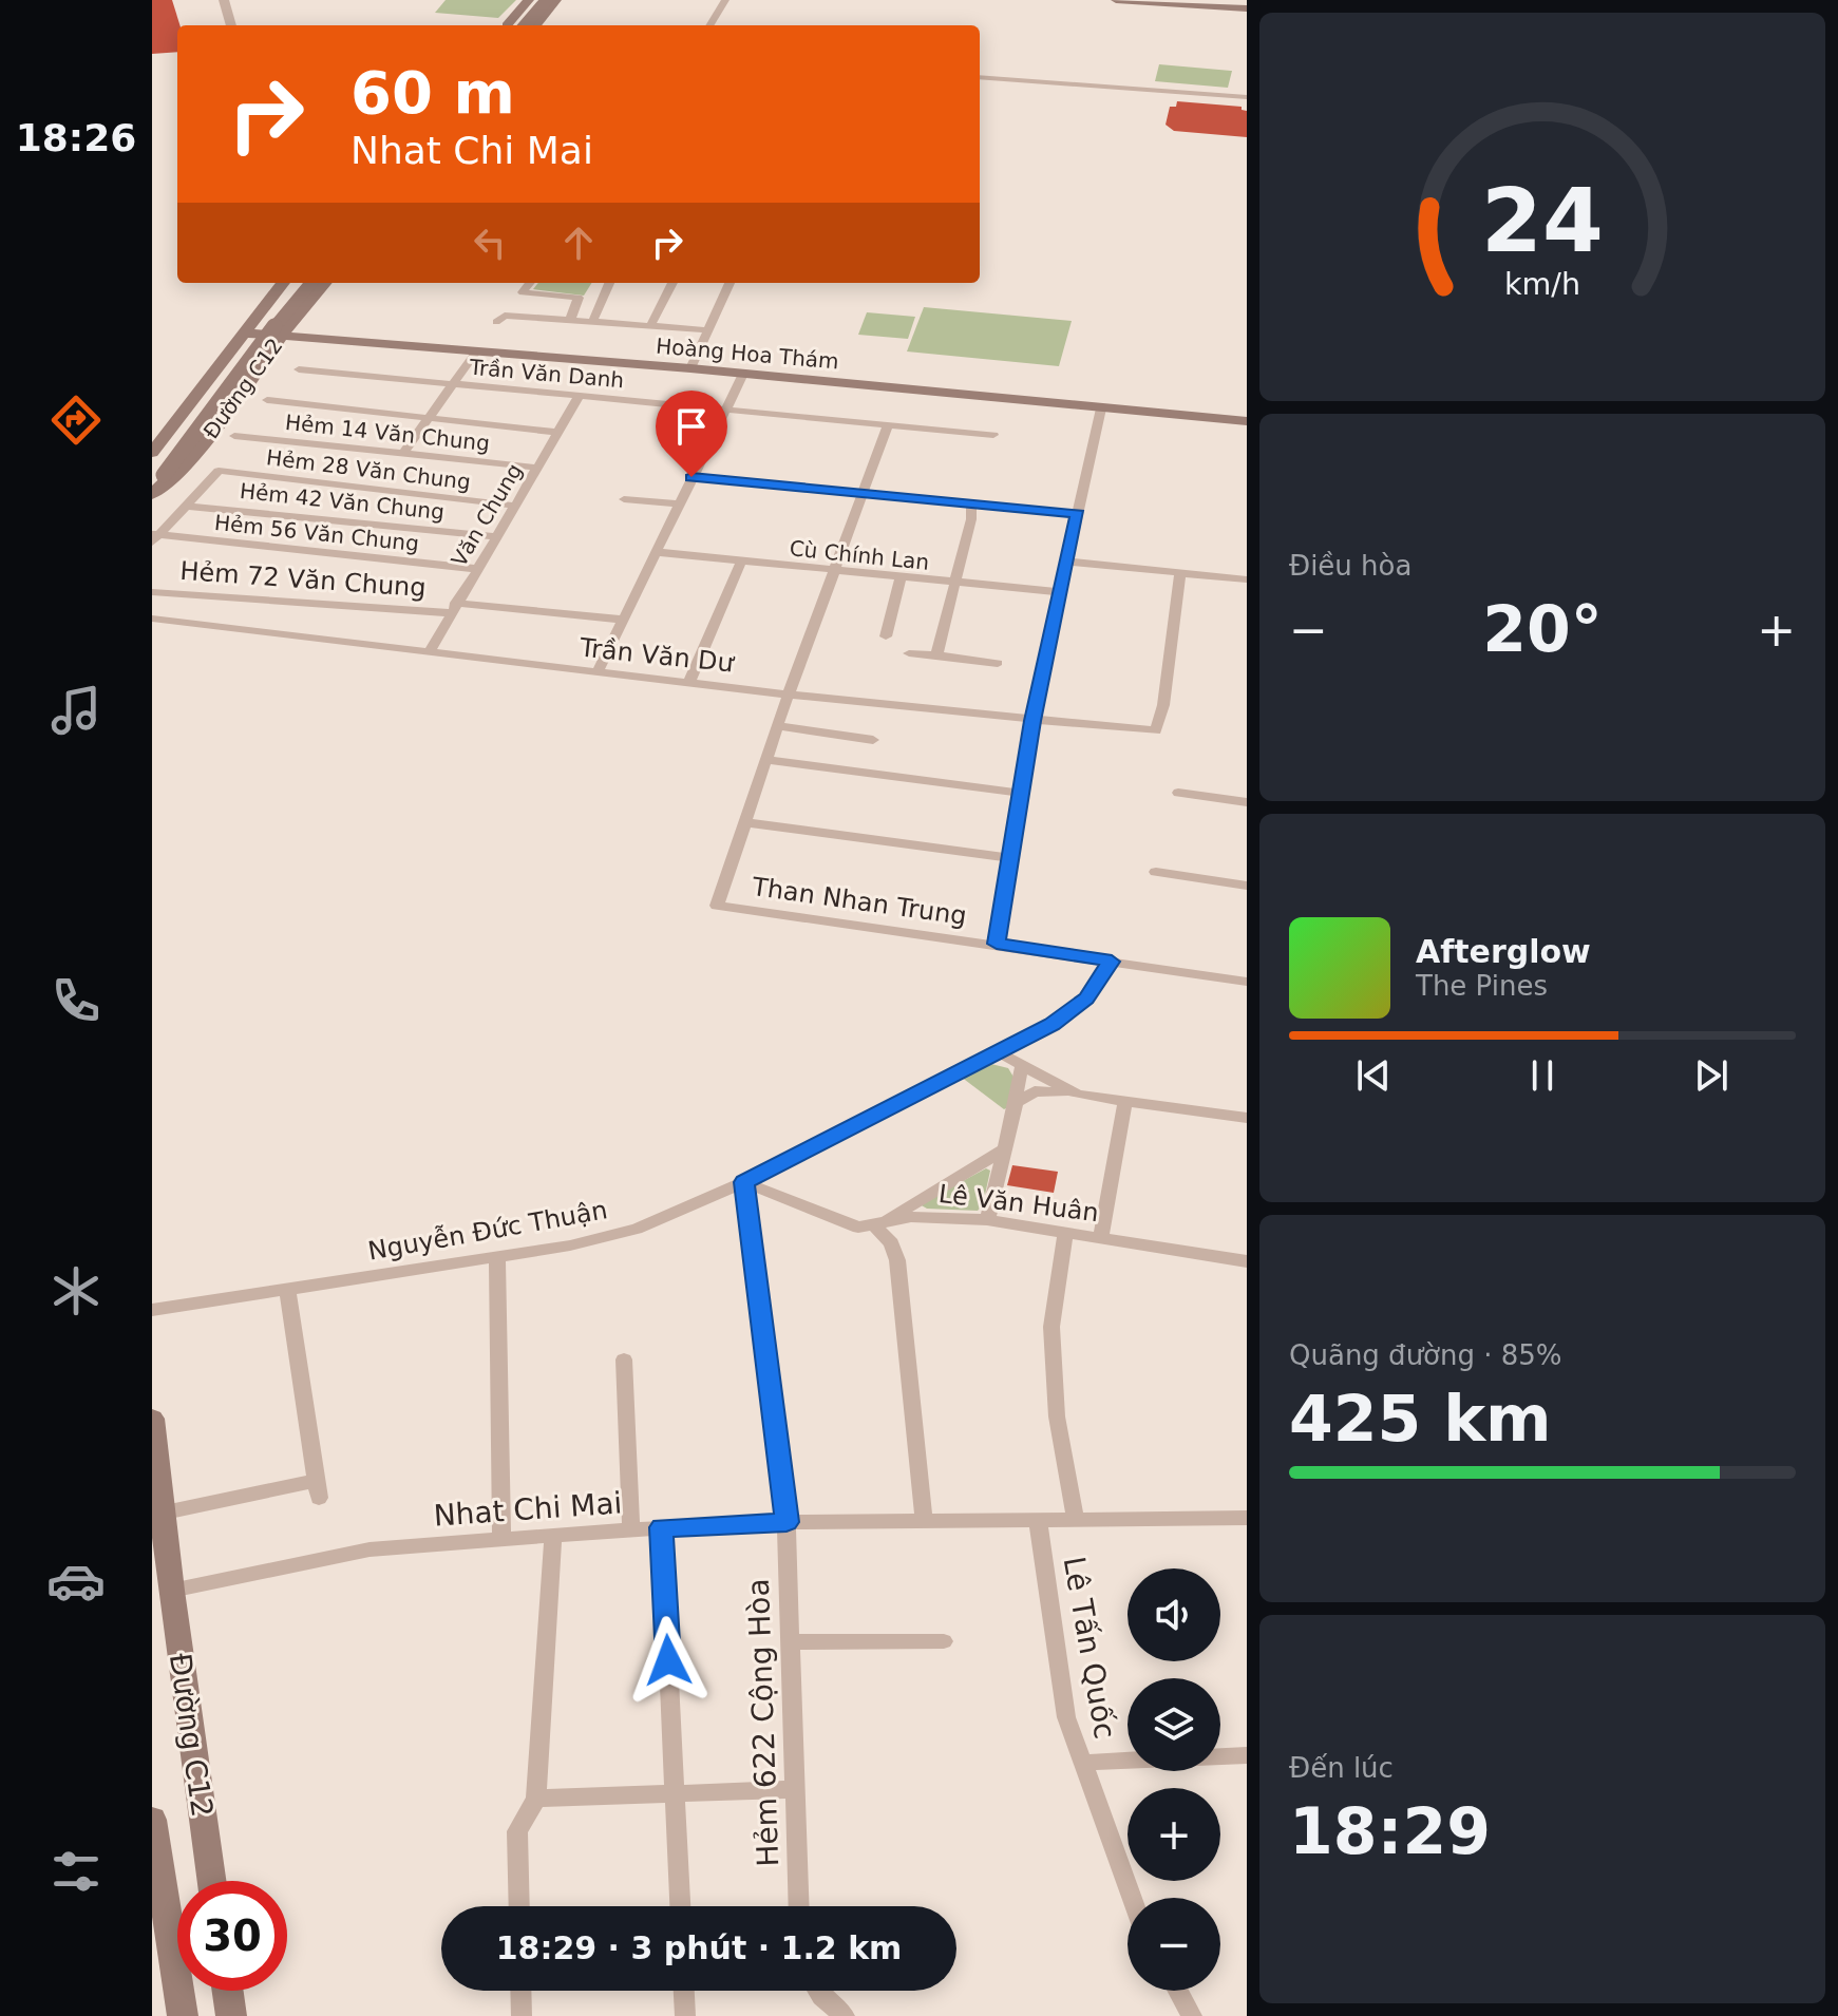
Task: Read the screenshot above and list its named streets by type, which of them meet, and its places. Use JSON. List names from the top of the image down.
{
  "streets": {
    "main road": ["Hoàng Hoa Thám", "Đường C12"],
    "street": [
      "Trần Văn Danh",
      "Hẻm 14 Văn Chung",
      "Hẻm 28 Văn Chung",
      "Hẻm 42 Văn Chung",
      "Văn Chung",
      "Hẻm 56 Văn Chung",
      "Cù Chính Lan",
      "Hẻm 72 Văn Chung",
      "Trần Văn Dư",
      "Than Nhan Trung",
      "Lê Văn Huân",
      "Nguyễn Đức Thuận",
      "Nhat Chi Mai",
      "Lê Tấn Quốc",
      "Hẻm 622 Cộng Hòa"
    ]
  },
  "crossings": [
    ["Hoàng Hoa Thám", "Đường C12"],
    ["Trần Văn Danh", "Văn Chung"],
    ["Đường C12", "Nhat Chi Mai"],
    ["Hẻm 14 Văn Chung", "Văn Chung"],
    ["Hẻm 28 Văn Chung", "Hẻm 42 Văn Chung"],
    ["Hẻm 28 Văn Chung", "Văn Chung"],
    ["Hẻm 42 Văn Chung", "Văn Chung"],
    ["Văn Chung", "Hẻm 56 Văn Chung"],
    ["Văn Chung", "Hẻm 72 Văn Chung"],
    ["Văn Chung", "Trần Văn Dư"],
    ["Than Nhan Trung", "Nguyễn Đức Thuận"],
    ["Lê Văn Huân", "Nguyễn Đức Thuận"],
    ["Lê Văn Huân", "Hẻm 622 Cộng Hòa"],
    ["Nguyễn Đức Thuận", "Hẻm 622 Cộng Hòa"],
    ["Nhat Chi Mai", "Lê Tấn Quốc"],
    ["Nhat Chi Mai", "Hẻm 622 Cộng Hòa"]
  ],
  "page": {
    "tabs": "18:26",
    "turn": ["60 m", "Nhat Chi Mai"],
    "tile": [
      "Điều hòa",
      ["Quãng đường · 85%", "425 km"],
      ["Đến lúc", "18:29"]
    ],
    "heat": ["−", "20°", "+"],
    "song": ["Afterglow", "The Pines"],
    "map_buttons": ["+", "−"],
    "limit": "30",
    "trip": "18:29 · 3 phút · 1.2 km",
    "gauge": ["24", "km/h"]
  }
}
